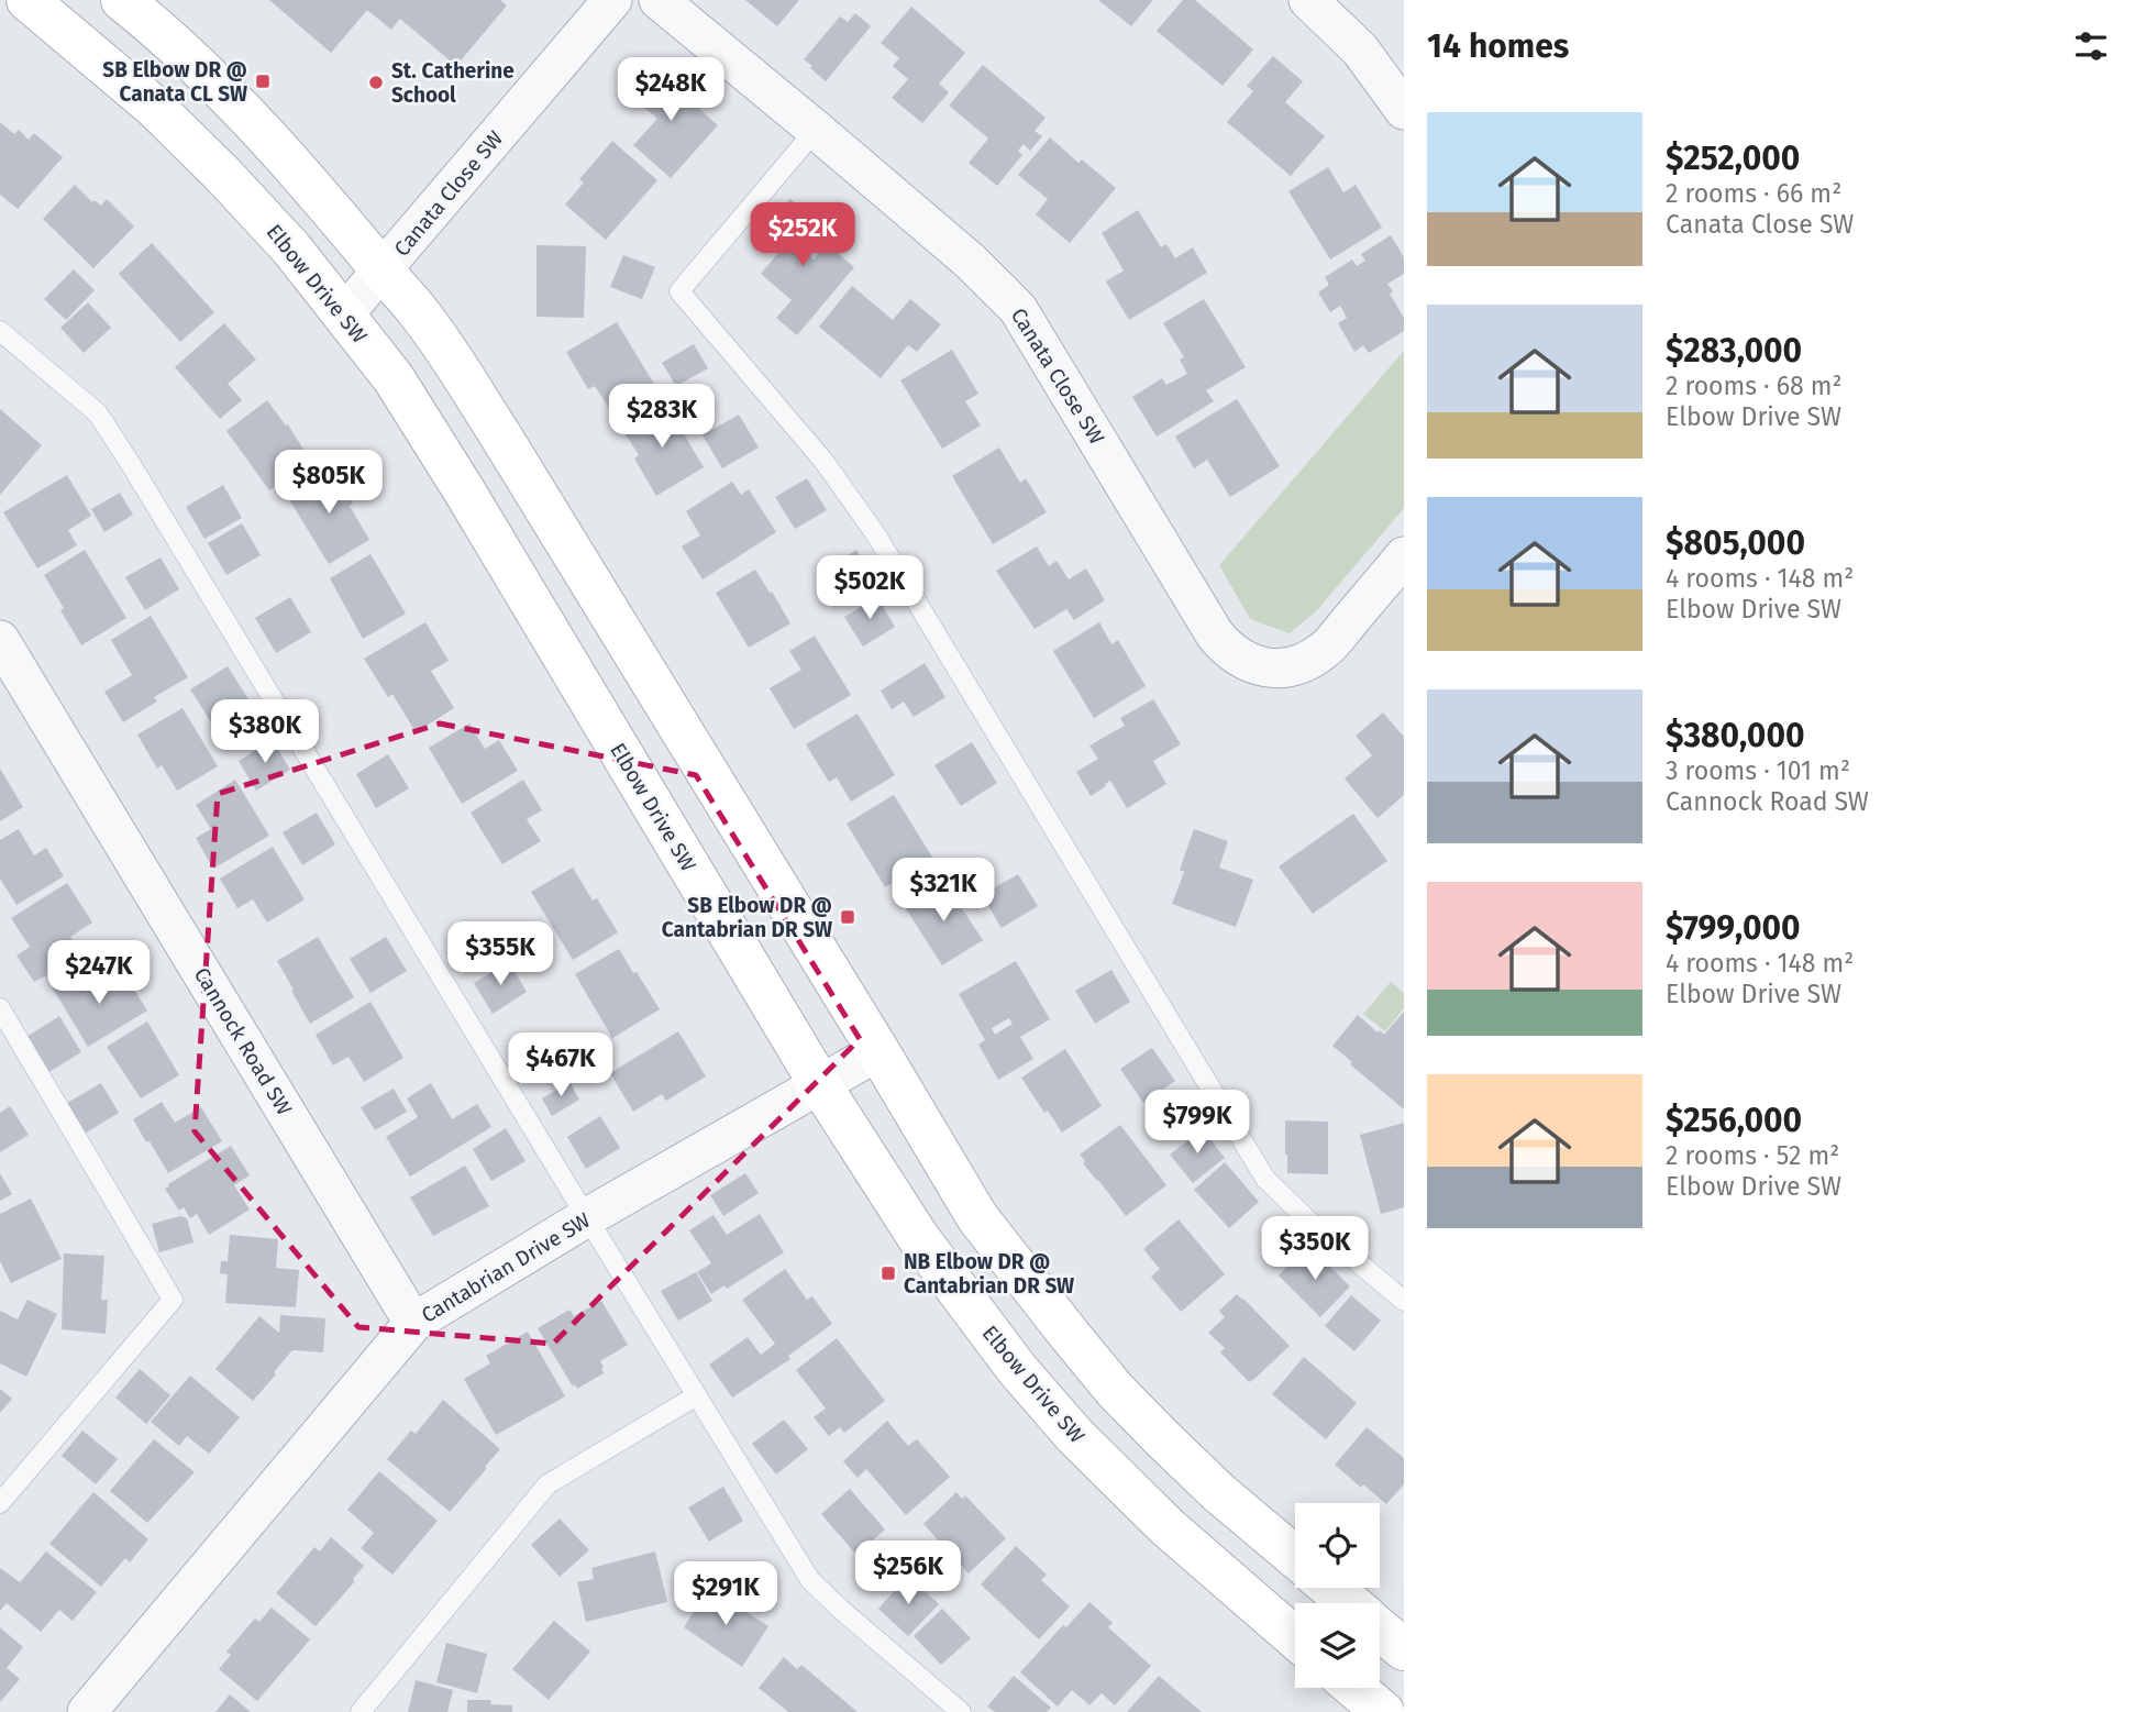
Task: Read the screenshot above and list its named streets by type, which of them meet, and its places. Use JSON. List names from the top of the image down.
{
  "streets": {
    "street": [
      "Canata Close SW",
      "Elbow Drive SW",
      "Cannock Road SW",
      "Cantabrian Drive SW"
    ]
  },
  "crossings": [
    ["Canata Close SW", "Elbow Drive SW"],
    ["Elbow Drive SW", "Cantabrian Drive SW"],
    ["Cannock Road SW", "Cantabrian Drive SW"]
  ],
  "places": {
    "transit": ["SB Elbow DR @ Canata CL SW", "SB Elbow DR @ Cantabrian DR SW", "NB Elbow DR @ Cantabrian DR SW"],
    "other": ["St. Catherine School"]
  },
  "page": {
    "heading": "14 homes",
    "price": [
      "$248K",
      "$252K",
      "$283K",
      "$805K",
      "$502K",
      "$380K",
      "$321K",
      "$355K",
      "$247K",
      "$467K",
      "$799K",
      "$350K",
      "$256K",
      "$291K"
    ],
    "list": [
      {
        "name": "$252,000",
        "note": "2 rooms · 66 m² · Canata Close SW"
      },
      {
        "name": "$283,000",
        "note": "2 rooms · 68 m² · Elbow Drive SW"
      },
      {
        "name": "$805,000",
        "note": "4 rooms · 148 m² · Elbow Drive SW"
      },
      {
        "name": "$380,000",
        "note": "3 rooms · 101 m² · Cannock Road SW"
      },
      {
        "name": "$799,000",
        "note": "4 rooms · 148 m² · Elbow Drive SW"
      },
      {
        "name": "$256,000",
        "note": "2 rooms · 52 m² · Elbow Drive SW"
      }
    ]
  }
}
